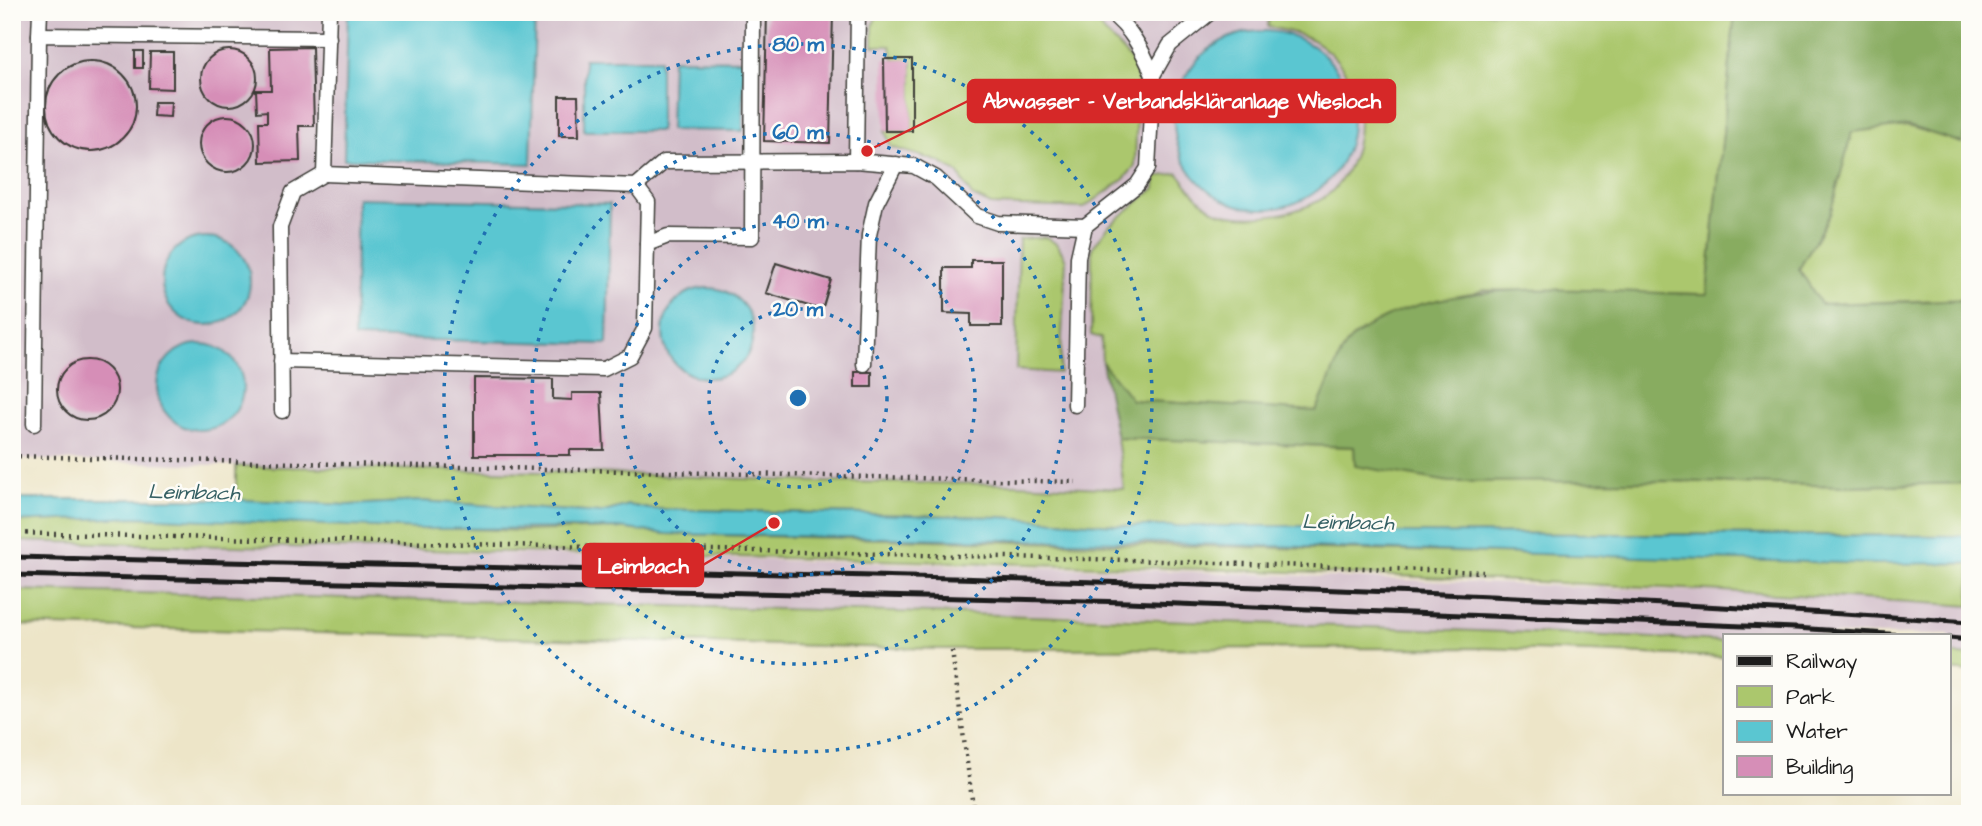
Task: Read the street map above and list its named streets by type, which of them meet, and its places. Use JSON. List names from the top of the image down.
{
  "water": ["Leimbach"],
  "places": ["Abwasser - Verbandskläranlage Wiesloch", "Leimbach"],
  "legend": [
    "Railway",
    "Park",
    "Water",
    "Building"
  ],
  "rings": [
    "80 m",
    "60 m",
    "40 m",
    "20 m"
  ]
}
